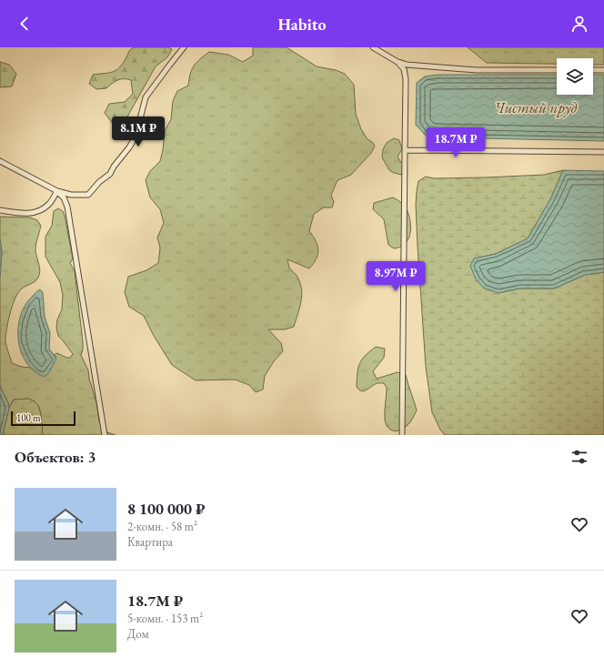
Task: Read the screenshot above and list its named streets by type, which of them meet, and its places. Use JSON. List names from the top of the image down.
{
  "water": ["Чистый пруд"],
  "scale_bar": "100 m",
  "page": {
    "header": "Habito",
    "price": ["8.1M ₽", "18.7M ₽", "8.97M ₽"],
    "scale": "100 m",
    "heading": "Объектов: 3",
    "list": [
      {
        "name": "8 100 000 ₽",
        "note": "2-комн. · 58 m² · Квартира"
      },
      {
        "name": "18.7M ₽",
        "note": "5-комн. · 153 m² · Дом"
      }
    ]
  }
}
